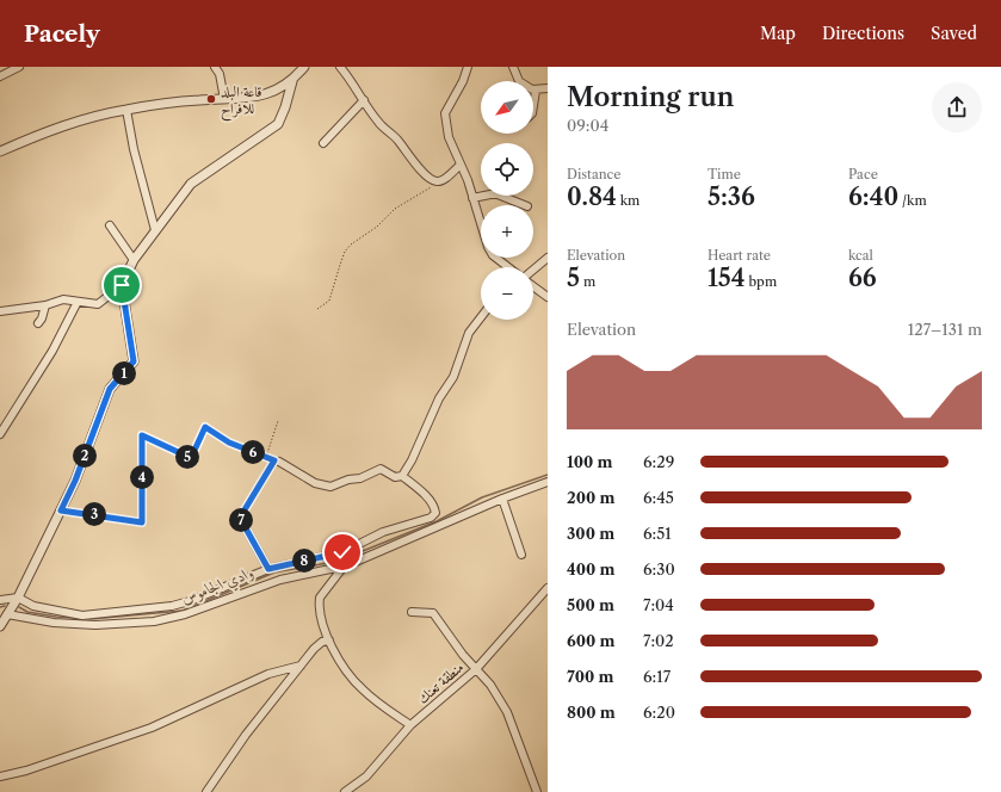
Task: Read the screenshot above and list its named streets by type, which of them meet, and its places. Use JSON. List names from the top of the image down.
{
  "streets": {
    "street": ["منطقة تعنك"]
  },
  "water": ["وادي الجاموس"],
  "places": ["قاعة البلد للافراح"],
  "north": "bottom left",
  "page": {
    "header": "Pacely",
    "nav": ["Map", "Directions", "Saved"],
    "heading": ["Morning run", "09:04"],
    "map_buttons": ["+", "−"],
    "stats": [
      ["Distance", "0.84 km"],
      ["Time", "5:36"],
      ["Pace", "6:40 /km"],
      ["Elevation", "5 m"],
      ["Heart rate", "154 bpm"],
      ["kcal", "66"]
    ],
    "chart": ["Elevation", "127–131 m"],
    "pins": [
      "1",
      "6",
      "2",
      "5",
      "4",
      "3",
      "7",
      "8"
    ],
    "list": [
      {
        "name": "100 m",
        "note": "6:29"
      },
      {
        "name": "200 m",
        "note": "6:45"
      },
      {
        "name": "300 m",
        "note": "6:51"
      },
      {
        "name": "400 m",
        "note": "6:30"
      },
      {
        "name": "500 m",
        "note": "7:04"
      },
      {
        "name": "600 m",
        "note": "7:02"
      },
      {
        "name": "700 m",
        "note": "6:17"
      },
      {
        "name": "800 m",
        "note": "6:20"
      }
    ]
  }
}
